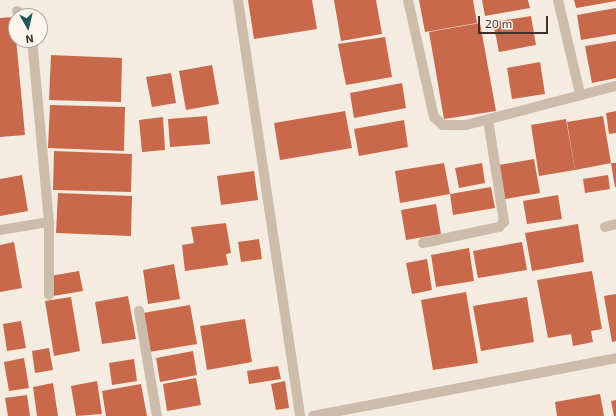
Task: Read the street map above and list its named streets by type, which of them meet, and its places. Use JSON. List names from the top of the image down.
{
  "scale_bar": "20 m",
  "north": "bottom"
}
